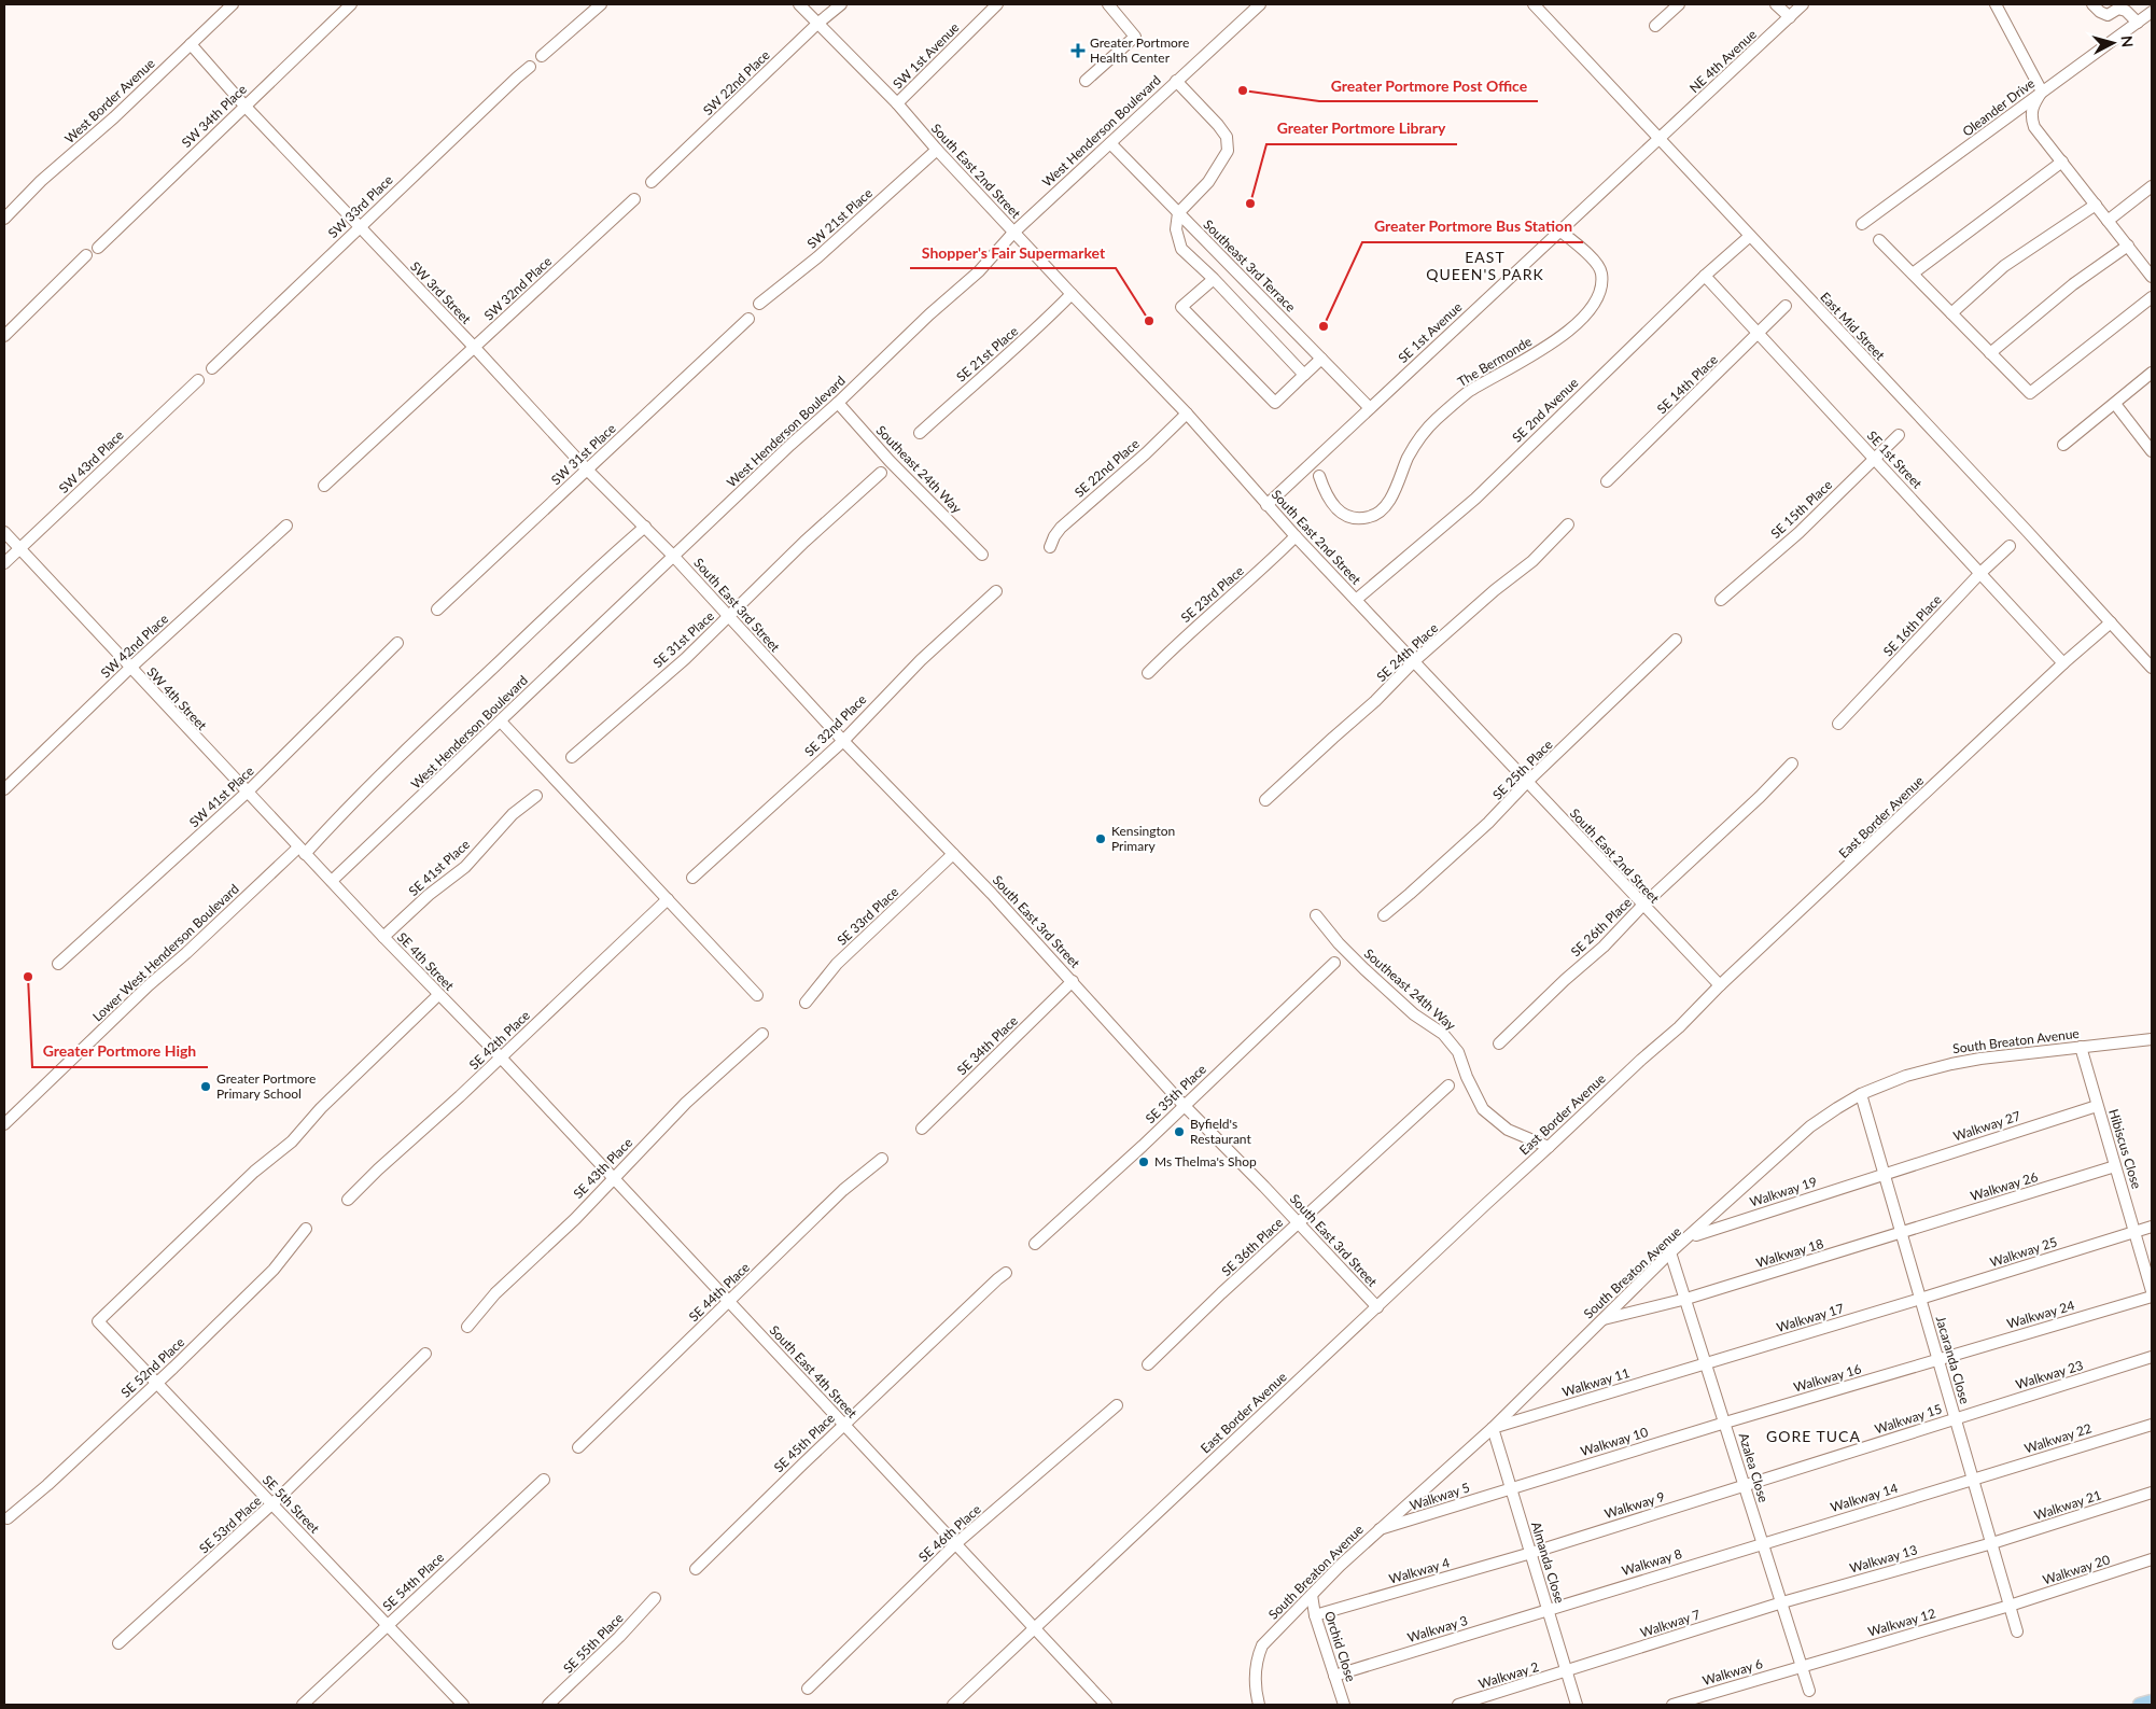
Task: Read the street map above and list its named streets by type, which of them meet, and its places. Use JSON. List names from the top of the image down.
{
  "streets": {
    "street": [
      "SW 1st Avenue",
      "NE 4th Avenue",
      "SW 22nd Place",
      "West Border Avenue",
      "Oleander Drive",
      "SW 34th Place",
      "West Henderson Boulevard",
      "South East 2nd Street",
      "SW 33rd Place",
      "SW 21st Place",
      "Southeast 3rd Terrace",
      "SW 32nd Place",
      "SW 3rd Street",
      "East Mid Street",
      "SE 1st Avenue",
      "SE 21st Place",
      "The Bermonde",
      "SE 14th Place",
      "SE 2nd Avenue",
      "SW 31st Place",
      "SE 1st Street",
      "SW 43rd Place",
      "SE 22nd Place",
      "Southeast 24th Way",
      "SE 15th Place",
      "SE 23rd Place",
      "South East 3rd Street",
      "SE 16th Place",
      "SE 31st Place",
      "SW 42nd Place",
      "SE 24th Place",
      "SW 4th Street",
      "SE 32nd Place",
      "SE 25th Place",
      "SW 41st Place",
      "East Border Avenue",
      "SE 41st Place",
      "SE 33rd Place",
      "SE 26th Place",
      "Lower West Henderson Boulevard",
      "SE 4th Street",
      "SE 42th Place",
      "South Breaton Avenue",
      "SE 34th Place",
      "SE 35th Place",
      "Walkway 27",
      "Hibiscus Close",
      "SE 43th Place",
      "Walkway 26",
      "Walkway 19",
      "SE 36th Place",
      "Walkway 25",
      "Walkway 18",
      "SE 44th Place",
      "Walkway 24",
      "Walkway 17",
      "Jacaranda Close",
      "SE 52nd Place",
      "South East 4th Street",
      "Walkway 23",
      "Walkway 16",
      "Walkway 11",
      "Walkway 15",
      "Walkway 22",
      "Walkway 10",
      "SE 45th Place",
      "Azalea Close",
      "Walkway 5",
      "Walkway 14",
      "SE 5th Street",
      "Walkway 9",
      "Walkway 21",
      "SE 53rd Place",
      "SE 46th Place",
      "Walkway 13",
      "Almanda Close",
      "Walkway 8",
      "Walkway 20",
      "Walkway 4",
      "SE 54th Place",
      "Walkway 12",
      "Walkway 7",
      "Walkway 3",
      "SE 55th Place",
      "Orchid Close",
      "Walkway 6",
      "Walkway 2"
    ]
  },
  "crossings": [
    ["SW 1st Avenue", "South East 2nd Street"],
    ["NE 4th Avenue", "East Mid Street"],
    ["NE 4th Avenue", "SE 1st Avenue"],
    ["SW 22nd Place", "South East 2nd Street"],
    ["West Border Avenue", "SW 3rd Street"],
    ["SW 34th Place", "SW 3rd Street"],
    ["West Henderson Boulevard", "South East 2nd Street"],
    ["West Henderson Boulevard", "Southeast 3rd Terrace"],
    ["West Henderson Boulevard", "SW 3rd Street"],
    ["West Henderson Boulevard", "Southeast 24th Way"],
    ["West Henderson Boulevard", "South East 3rd Street"],
    ["West Henderson Boulevard", "SW 4th Street"],
    ["West Henderson Boulevard", "SE 4th Street"],
    ["South East 2nd Street", "SW 21st Place"],
    ["South East 2nd Street", "SE 1st Avenue"],
    ["South East 2nd Street", "SE 21st Place"],
    ["South East 2nd Street", "SE 2nd Avenue"],
    ["South East 2nd Street", "SE 22nd Place"],
    ["South East 2nd Street", "SE 23rd Place"],
    ["South East 2nd Street", "SE 24th Place"],
    ["South East 2nd Street", "SE 25th Place"],
    ["South East 2nd Street", "East Border Avenue"],
    ["South East 2nd Street", "SE 26th Place"],
    ["SW 33rd Place", "SW 3rd Street"],
    ["Southeast 3rd Terrace", "SE 1st Avenue"],
    ["SW 32nd Place", "SW 3rd Street"],
    ["SW 3rd Street", "SW 31st Place"],
    ["SW 3rd Street", "South East 3rd Street"],
    ["SW 3rd Street", "Lower West Henderson Boulevard"],
    ["East Mid Street", "SE 1st Avenue"],
    ["East Mid Street", "SE 2nd Avenue"],
    ["East Mid Street", "East Border Avenue"],
    ["SE 1st Avenue", "The Bermonde"],
    ["SE 14th Place", "SE 1st Street"],
    ["SE 2nd Avenue", "SE 1st Street"],
    ["SE 1st Street", "SE 15th Place"],
    ["SE 1st Street", "SE 16th Place"],
    ["SE 1st Street", "East Border Avenue"],
    ["SW 43rd Place", "SW 4th Street"],
    ["Southeast 24th Way", "East Border Avenue"],
    ["South East 3rd Street", "SE 31st Place"],
    ["South East 3rd Street", "SE 32nd Place"],
    ["South East 3rd Street", "East Border Avenue"],
    ["South East 3rd Street", "SE 33rd Place"],
    ["South East 3rd Street", "SE 34th Place"],
    ["South East 3rd Street", "SE 35th Place"],
    ["South East 3rd Street", "SE 36th Place"],
    ["SW 42nd Place", "SW 4th Street"],
    ["SW 4th Street", "SW 41st Place"],
    ["SW 4th Street", "Lower West Henderson Boulevard"],
    ["SW 4th Street", "SE 4th Street"],
    ["East Border Avenue", "South East 4th Street"],
    ["SE 41st Place", "SE 4th Street"],
    ["SE 4th Street", "SE 42th Place"],
    ["SE 4th Street", "South East 4th Street"],
    ["SE 4th Street", "SE 5th Street"],
    ["SE 42th Place", "South East 4th Street"],
    ["South Breaton Avenue", "Hibiscus Close"],
    ["South Breaton Avenue", "Walkway 19"],
    ["South Breaton Avenue", "Walkway 18"],
    ["South Breaton Avenue", "Jacaranda Close"],
    ["South Breaton Avenue", "Walkway 11"],
    ["South Breaton Avenue", "Azalea Close"],
    ["South Breaton Avenue", "Walkway 5"],
    ["South Breaton Avenue", "Almanda Close"],
    ["South Breaton Avenue", "Orchid Close"],
    ["Walkway 27", "Hibiscus Close"],
    ["Walkway 27", "Walkway 19"],
    ["Walkway 27", "Jacaranda Close"],
    ["Hibiscus Close", "Walkway 26"],
    ["Hibiscus Close", "Walkway 25"],
    ["SE 43th Place", "South East 4th Street"],
    ["Walkway 26", "Walkway 18"],
    ["Walkway 26", "Jacaranda Close"],
    ["Walkway 19", "Jacaranda Close"],
    ["Walkway 25", "Walkway 17"],
    ["Walkway 25", "Jacaranda Close"],
    ["Walkway 18", "Jacaranda Close"],
    ["Walkway 18", "Azalea Close"],
    ["SE 44th Place", "South East 4th Street"],
    ["Walkway 24", "Jacaranda Close"],
    ["Walkway 24", "Walkway 16"],
    ["Walkway 17", "Jacaranda Close"],
    ["Walkway 17", "Walkway 11"],
    ["Walkway 17", "Azalea Close"],
    ["Jacaranda Close", "Walkway 23"],
    ["Jacaranda Close", "Walkway 16"],
    ["Jacaranda Close", "Walkway 15"],
    ["Jacaranda Close", "Walkway 22"],
    ["Jacaranda Close", "Walkway 14"],
    ["Jacaranda Close", "Walkway 21"],
    ["Jacaranda Close", "Walkway 13"],
    ["Jacaranda Close", "Walkway 20"],
    ["Jacaranda Close", "Walkway 12"],
    ["SE 52nd Place", "SE 5th Street"],
    ["South East 4th Street", "SE 45th Place"],
    ["South East 4th Street", "SE 46th Place"],
    ["Walkway 23", "Walkway 15"],
    ["Walkway 16", "Walkway 10"],
    ["Walkway 16", "Azalea Close"],
    ["Walkway 11", "Azalea Close"],
    ["Walkway 11", "Almanda Close"],
    ["Walkway 15", "Azalea Close"],
    ["Walkway 15", "Walkway 9"],
    ["Walkway 22", "Walkway 14"],
    ["Walkway 10", "Azalea Close"],
    ["Walkway 10", "Walkway 5"],
    ["Walkway 10", "Almanda Close"],
    ["Azalea Close", "Walkway 14"],
    ["Azalea Close", "Walkway 9"],
    ["Azalea Close", "Walkway 13"],
    ["Azalea Close", "Walkway 8"],
    ["Azalea Close", "Walkway 12"],
    ["Azalea Close", "Walkway 7"],
    ["Azalea Close", "Walkway 6"],
    ["Walkway 5", "Almanda Close"],
    ["Walkway 14", "Walkway 8"],
    ["SE 5th Street", "SE 53rd Place"],
    ["SE 5th Street", "SE 54th Place"],
    ["Walkway 9", "Almanda Close"],
    ["Walkway 9", "Walkway 4"],
    ["Walkway 21", "Walkway 13"],
    ["Walkway 13", "Walkway 7"],
    ["Almanda Close", "Walkway 8"],
    ["Almanda Close", "Walkway 4"],
    ["Almanda Close", "Walkway 7"],
    ["Almanda Close", "Walkway 3"],
    ["Almanda Close", "Walkway 2"],
    ["Walkway 8", "Walkway 3"],
    ["Walkway 20", "Walkway 12"],
    ["Walkway 4", "Orchid Close"],
    ["Walkway 12", "Walkway 6"],
    ["Walkway 7", "Walkway 2"],
    ["Walkway 3", "Orchid Close"]
  ],
  "districts": ["EAST QUEEN'S PARK", "GORE TUCA"],
  "places": {
    "health": ["Greater Portmore Health Center"],
    "other": [
      "Greater Portmore Post Office",
      "Greater Portmore Library",
      "Shopper's Fair Supermarket",
      "Greater Portmore Bus Station",
      "Kensington Primary",
      "Greater Portmore High",
      "Greater Portmore Primary School",
      "Byfield's Restaurant",
      "Ms Thelma's Shop"
    ]
  },
  "north": "right"
}
